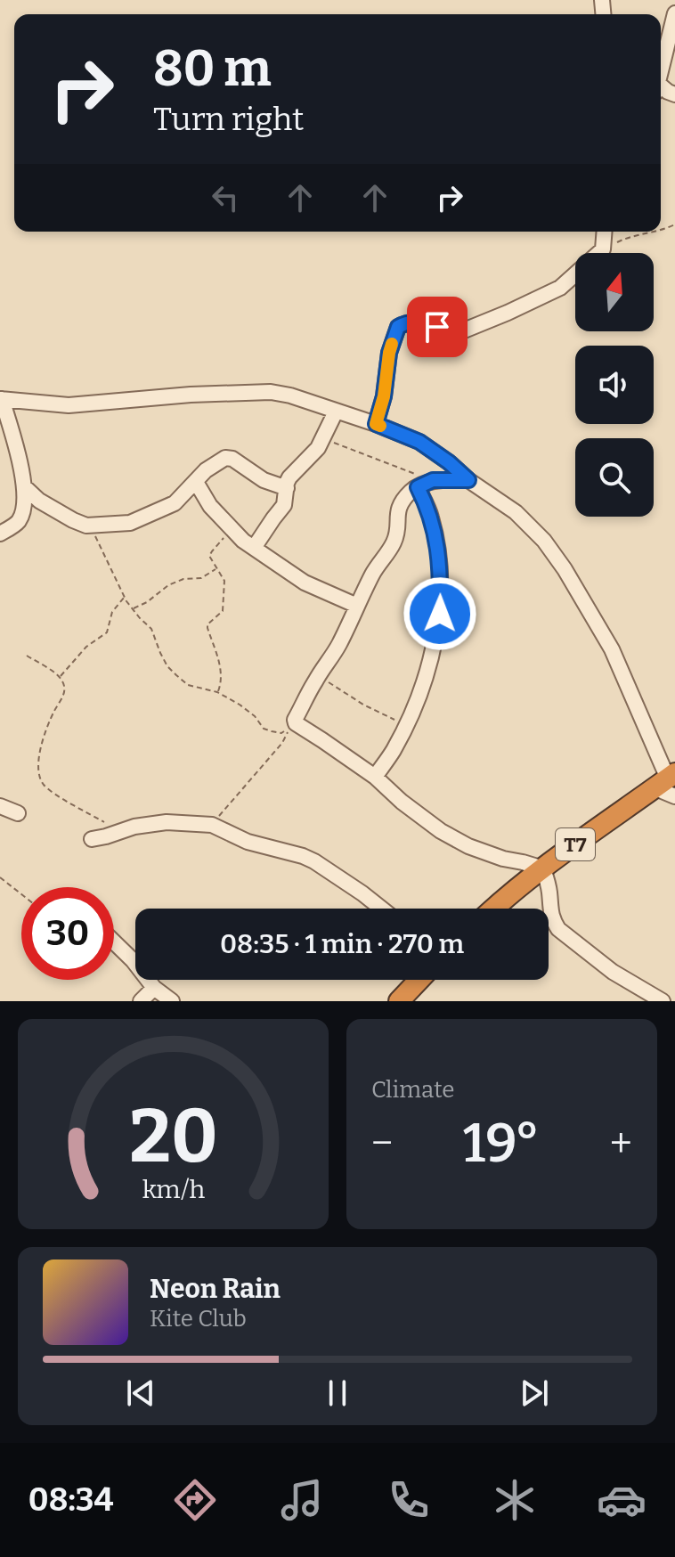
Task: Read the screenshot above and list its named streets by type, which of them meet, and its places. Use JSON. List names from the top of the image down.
{
  "streets": {
    "highway": ["T7"]
  },
  "north": "top",
  "page": {
    "turn": ["80 m", "Turn right"],
    "limit": "30",
    "trip": "08:35 · 1 min · 270 m",
    "tile": "Climate",
    "heat": ["−", "19°", "+"],
    "song": ["Neon Rain", "Kite Club"],
    "tabs": "08:34",
    "gauge": ["20", "km/h"]
  }
}
